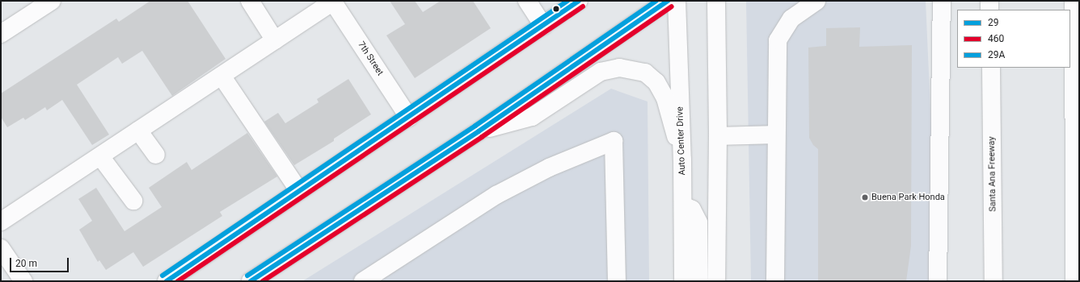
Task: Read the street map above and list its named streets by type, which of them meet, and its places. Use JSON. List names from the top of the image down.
{
  "streets": {
    "main road": ["7th Street", "Auto Center Drive", "Santa Ana Freeway"]
  },
  "places": ["Buena Park Honda"],
  "lines": ["transit line 29", "transit line 29A", "transit line 460"],
  "legend": ["29", "460", "29A"],
  "scale_bar": "20 m"
}
